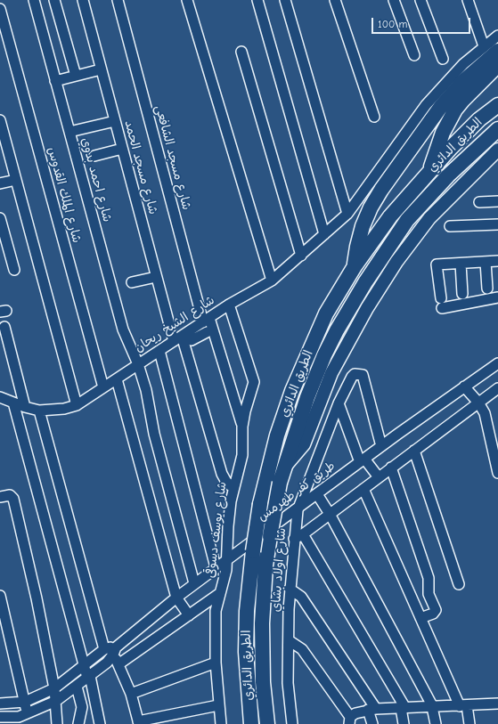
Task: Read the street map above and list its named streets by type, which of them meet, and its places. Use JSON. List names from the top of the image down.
{
  "streets": {
    "highway": ["الطريق الدائري"],
    "street": [
      "شارع مسجد الشافعى",
      "شارع مسجد الحمد",
      "شارع احمد بدوي",
      "شارع الملك القدوس",
      "شارع الشيخ ريحان",
      "طريق كفر طهرمس",
      "شارع يوسف دسوقي",
      "شارع اولاد بشاي"
    ]
  },
  "crossings": [
    ["شارع مسجد الشافعى", "شارع الشيخ ريحان"],
    ["شارع مسجد الشافعى", "شارع يوسف دسوقي"],
    ["شارع مسجد الحمد", "شارع الشيخ ريحان"],
    ["شارع مسجد الحمد", "شارع يوسف دسوقي"],
    ["شارع احمد بدوي", "شارع الشيخ ريحان"],
    ["شارع احمد بدوي", "طريق كفر طهرمس"],
    ["شارع الملك القدوس", "شارع الشيخ ريحان"],
    ["شارع الشيخ ريحان", "شارع يوسف دسوقي"],
    ["طريق كفر طهرمس", "شارع يوسف دسوقي"],
    ["طريق كفر طهرمس", "شارع اولاد بشاي"]
  ],
  "scale_bar": "100 m"
}
